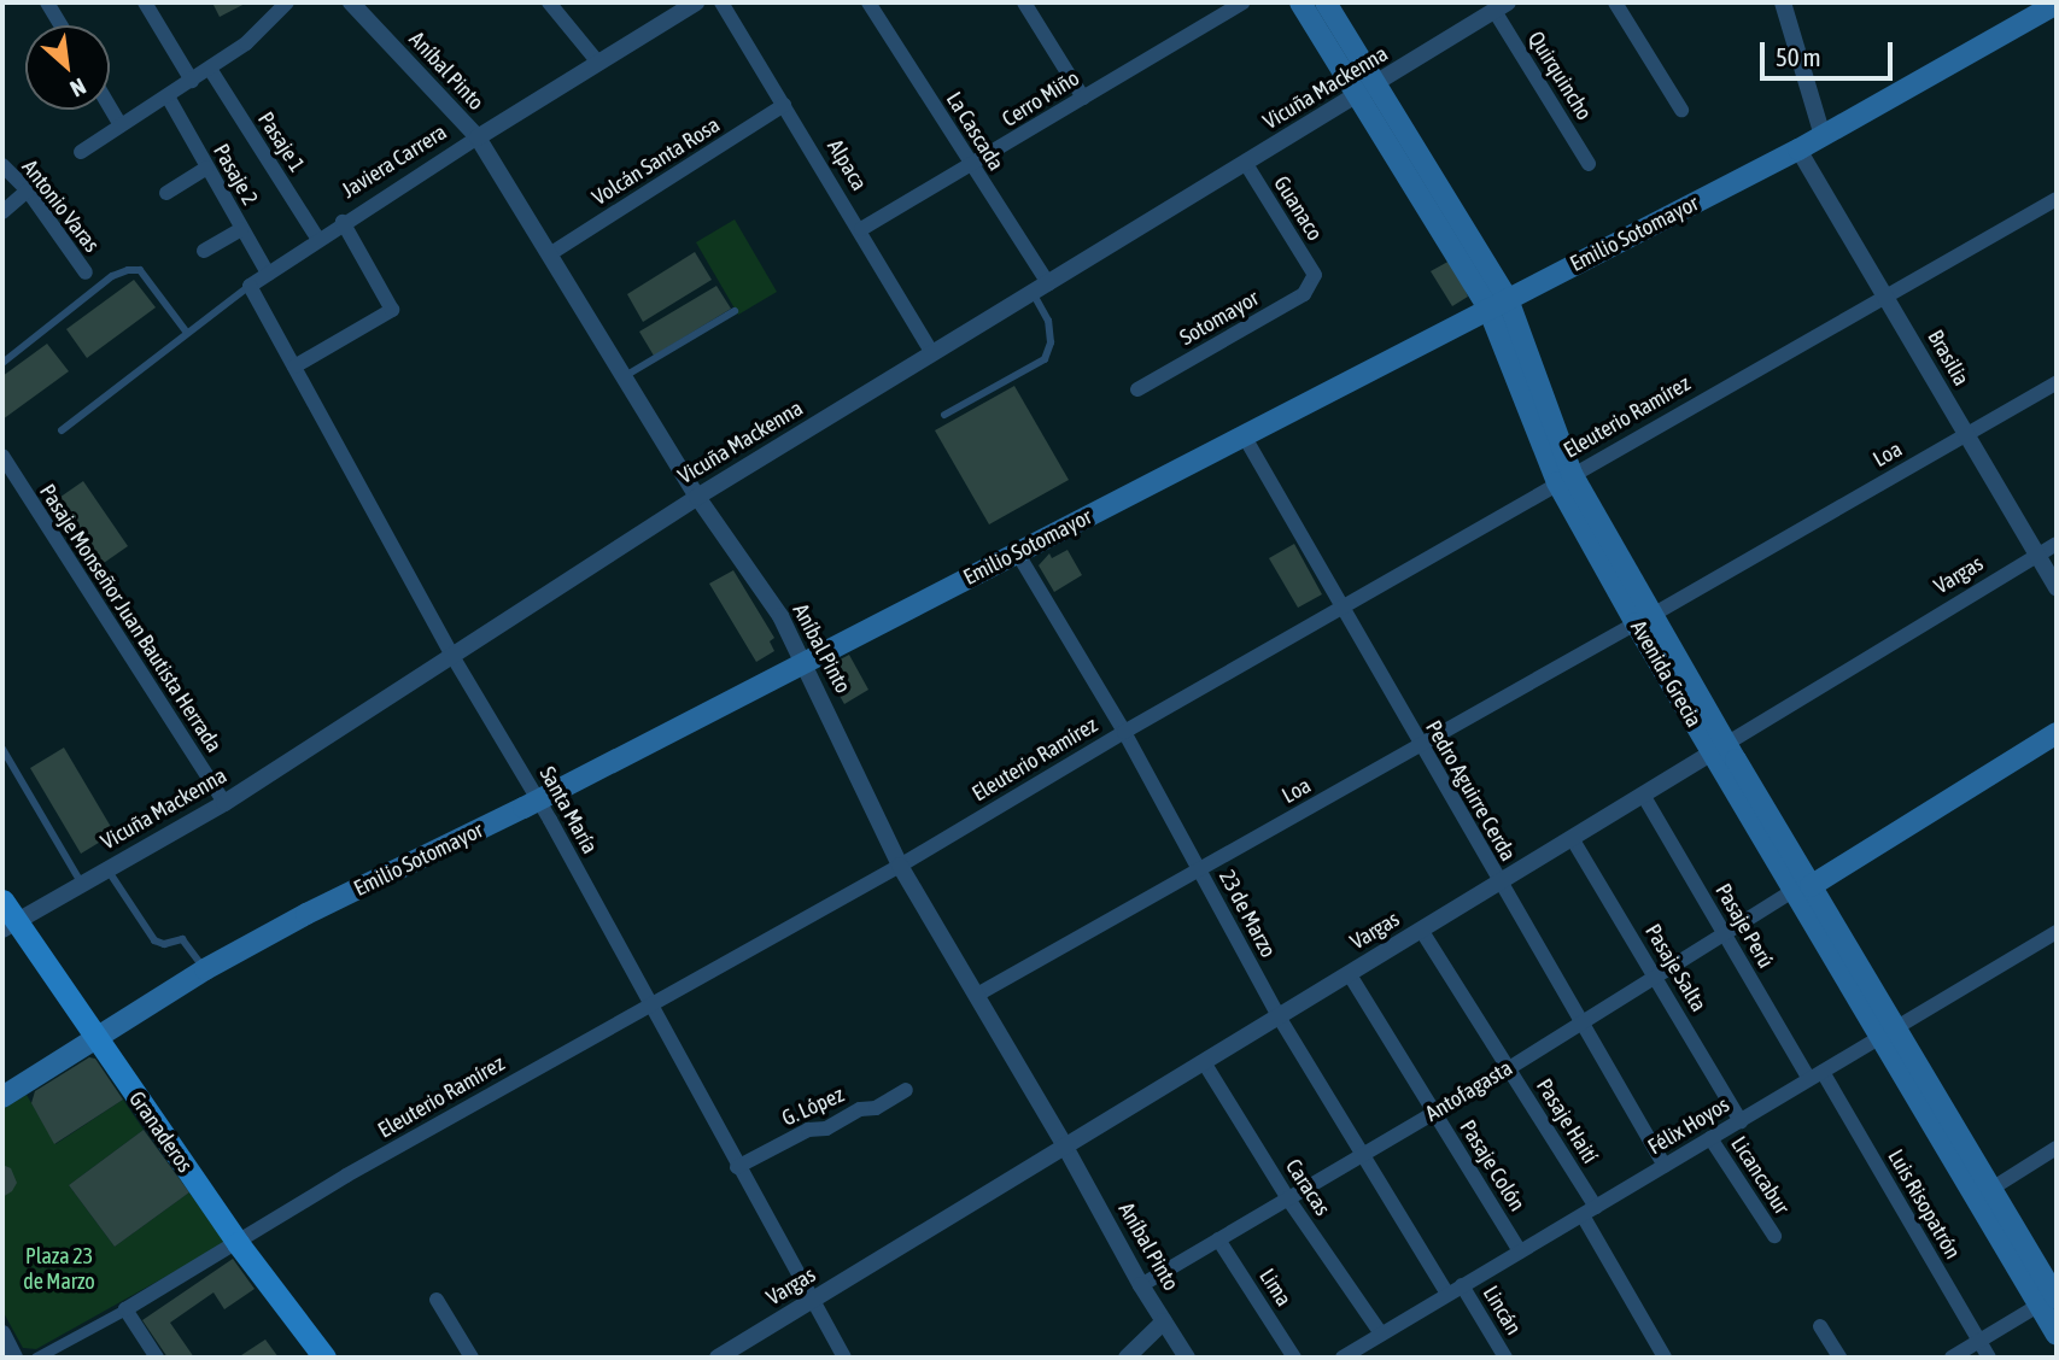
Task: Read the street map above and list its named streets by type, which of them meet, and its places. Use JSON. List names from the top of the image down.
{
  "streets": {
    "main road": [
      "Emilio Sotomayor",
      "Avenida Grecia",
      "Antofagasta",
      "Granaderos"
    ],
    "street": [
      "Aníbal Pinto",
      "Quirquincho",
      "Vicuña Mackenna",
      "Cerro Miño",
      "La Cascada",
      "Pasaje 1",
      "Javiera Carrera",
      "Volcán Santa Rosa",
      "Alpaca",
      "Pasaje 2",
      "Antonio Varas",
      "Guanaco",
      "Sotomayor",
      "Brasilia",
      "Eleuterio Ramírez",
      "Loa",
      "Vargas",
      "Pasaje Monseñor Juan Bautista Herrada",
      "Pedro Aguirre Cerda",
      "Santa María",
      "23 de Marzo",
      "Pasaje Perú",
      "Pasaje Salta",
      "G. López",
      "Pasaje Haití",
      "Félix Hoyos",
      "Pasaje Colón",
      "Licancabur",
      "Caracas",
      "Luis Risopatrón",
      "Lima",
      "Lincán"
    ]
  },
  "crossings": [
    ["Aníbal Pinto", "Vicuña Mackenna"],
    ["Aníbal Pinto", "Javiera Carrera"],
    ["Aníbal Pinto", "Volcán Santa Rosa"],
    ["Aníbal Pinto", "Emilio Sotomayor"],
    ["Aníbal Pinto", "Eleuterio Ramírez"],
    ["Aníbal Pinto", "Loa"],
    ["Aníbal Pinto", "Vargas"],
    ["Aníbal Pinto", "Antofagasta"],
    ["Quirquincho", "Vicuña Mackenna"],
    ["Vicuña Mackenna", "La Cascada"],
    ["Vicuña Mackenna", "Alpaca"],
    ["Vicuña Mackenna", "Guanaco"],
    ["Vicuña Mackenna", "Pasaje Monseñor Juan Bautista Herrada"],
    ["Vicuña Mackenna", "Avenida Grecia"],
    ["Vicuña Mackenna", "Santa María"],
    ["Vicuña Mackenna", "Granaderos"],
    ["Cerro Miño", "La Cascada"],
    ["Cerro Miño", "Alpaca"],
    ["Pasaje 1", "Javiera Carrera"],
    ["Javiera Carrera", "Pasaje 2"],
    ["Javiera Carrera", "Santa María"],
    ["Volcán Santa Rosa", "Alpaca"],
    ["Guanaco", "Sotomayor"],
    ["Emilio Sotomayor", "Brasilia"],
    ["Emilio Sotomayor", "Avenida Grecia"],
    ["Emilio Sotomayor", "Pedro Aguirre Cerda"],
    ["Emilio Sotomayor", "Santa María"],
    ["Emilio Sotomayor", "23 de Marzo"],
    ["Emilio Sotomayor", "Granaderos"],
    ["Brasilia", "Eleuterio Ramírez"],
    ["Brasilia", "Loa"],
    ["Brasilia", "Vargas"],
    ["Eleuterio Ramírez", "Avenida Grecia"],
    ["Eleuterio Ramírez", "Pedro Aguirre Cerda"],
    ["Eleuterio Ramírez", "Santa María"],
    ["Eleuterio Ramírez", "23 de Marzo"],
    ["Eleuterio Ramírez", "Granaderos"],
    ["Loa", "Avenida Grecia"],
    ["Loa", "Pedro Aguirre Cerda"],
    ["Loa", "23 de Marzo"],
    ["Vargas", "Avenida Grecia"],
    ["Vargas", "Pedro Aguirre Cerda"],
    ["Vargas", "Santa María"],
    ["Vargas", "23 de Marzo"],
    ["Vargas", "Pasaje Perú"],
    ["Vargas", "Pasaje Salta"],
    ["Vargas", "Pasaje Haití"],
    ["Vargas", "Pasaje Colón"],
    ["Vargas", "Caracas"],
    ["Avenida Grecia", "Antofagasta"],
    ["Avenida Grecia", "Félix Hoyos"],
    ["Pedro Aguirre Cerda", "Antofagasta"],
    ["Pedro Aguirre Cerda", "Félix Hoyos"],
    ["Santa María", "G. López"],
    ["23 de Marzo", "Antofagasta"],
    ["23 de Marzo", "Félix Hoyos"],
    ["Pasaje Perú", "Antofagasta"],
    ["Pasaje Perú", "Félix Hoyos"],
    ["Pasaje Perú", "Luis Risopatrón"],
    ["Pasaje Salta", "Antofagasta"],
    ["Pasaje Salta", "Félix Hoyos"],
    ["Antofagasta", "Pasaje Haití"],
    ["Antofagasta", "Pasaje Colón"],
    ["Antofagasta", "Caracas"],
    ["Antofagasta", "Lima"],
    ["Pasaje Haití", "Félix Hoyos"],
    ["Félix Hoyos", "Pasaje Colón"],
    ["Félix Hoyos", "Licancabur"],
    ["Félix Hoyos", "Caracas"],
    ["Félix Hoyos", "Luis Risopatrón"],
    ["Félix Hoyos", "Lincán"]
  ],
  "parks": ["Plaza 23 de Marzo"],
  "scale_bar": "50 m",
  "north": "bottom right"
}
